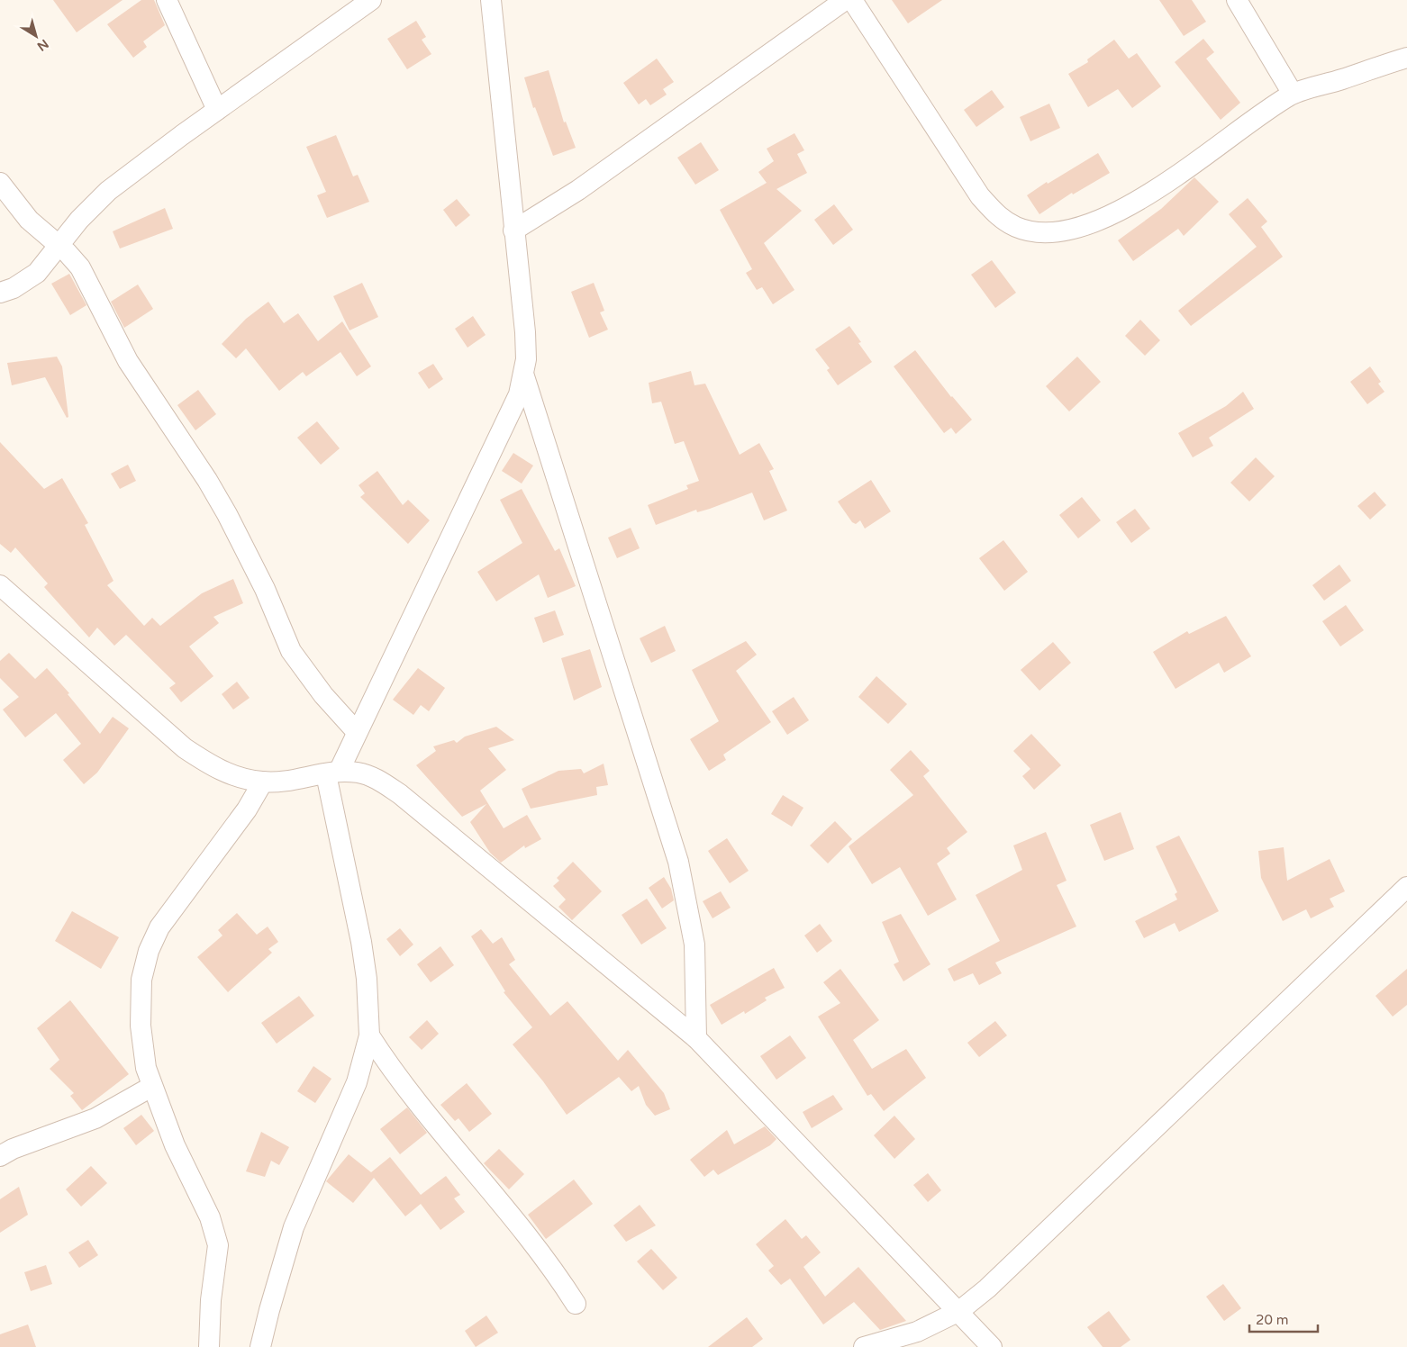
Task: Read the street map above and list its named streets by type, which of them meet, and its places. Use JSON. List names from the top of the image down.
{
  "scale_bar": "20 m",
  "north": "bottom right"
}
